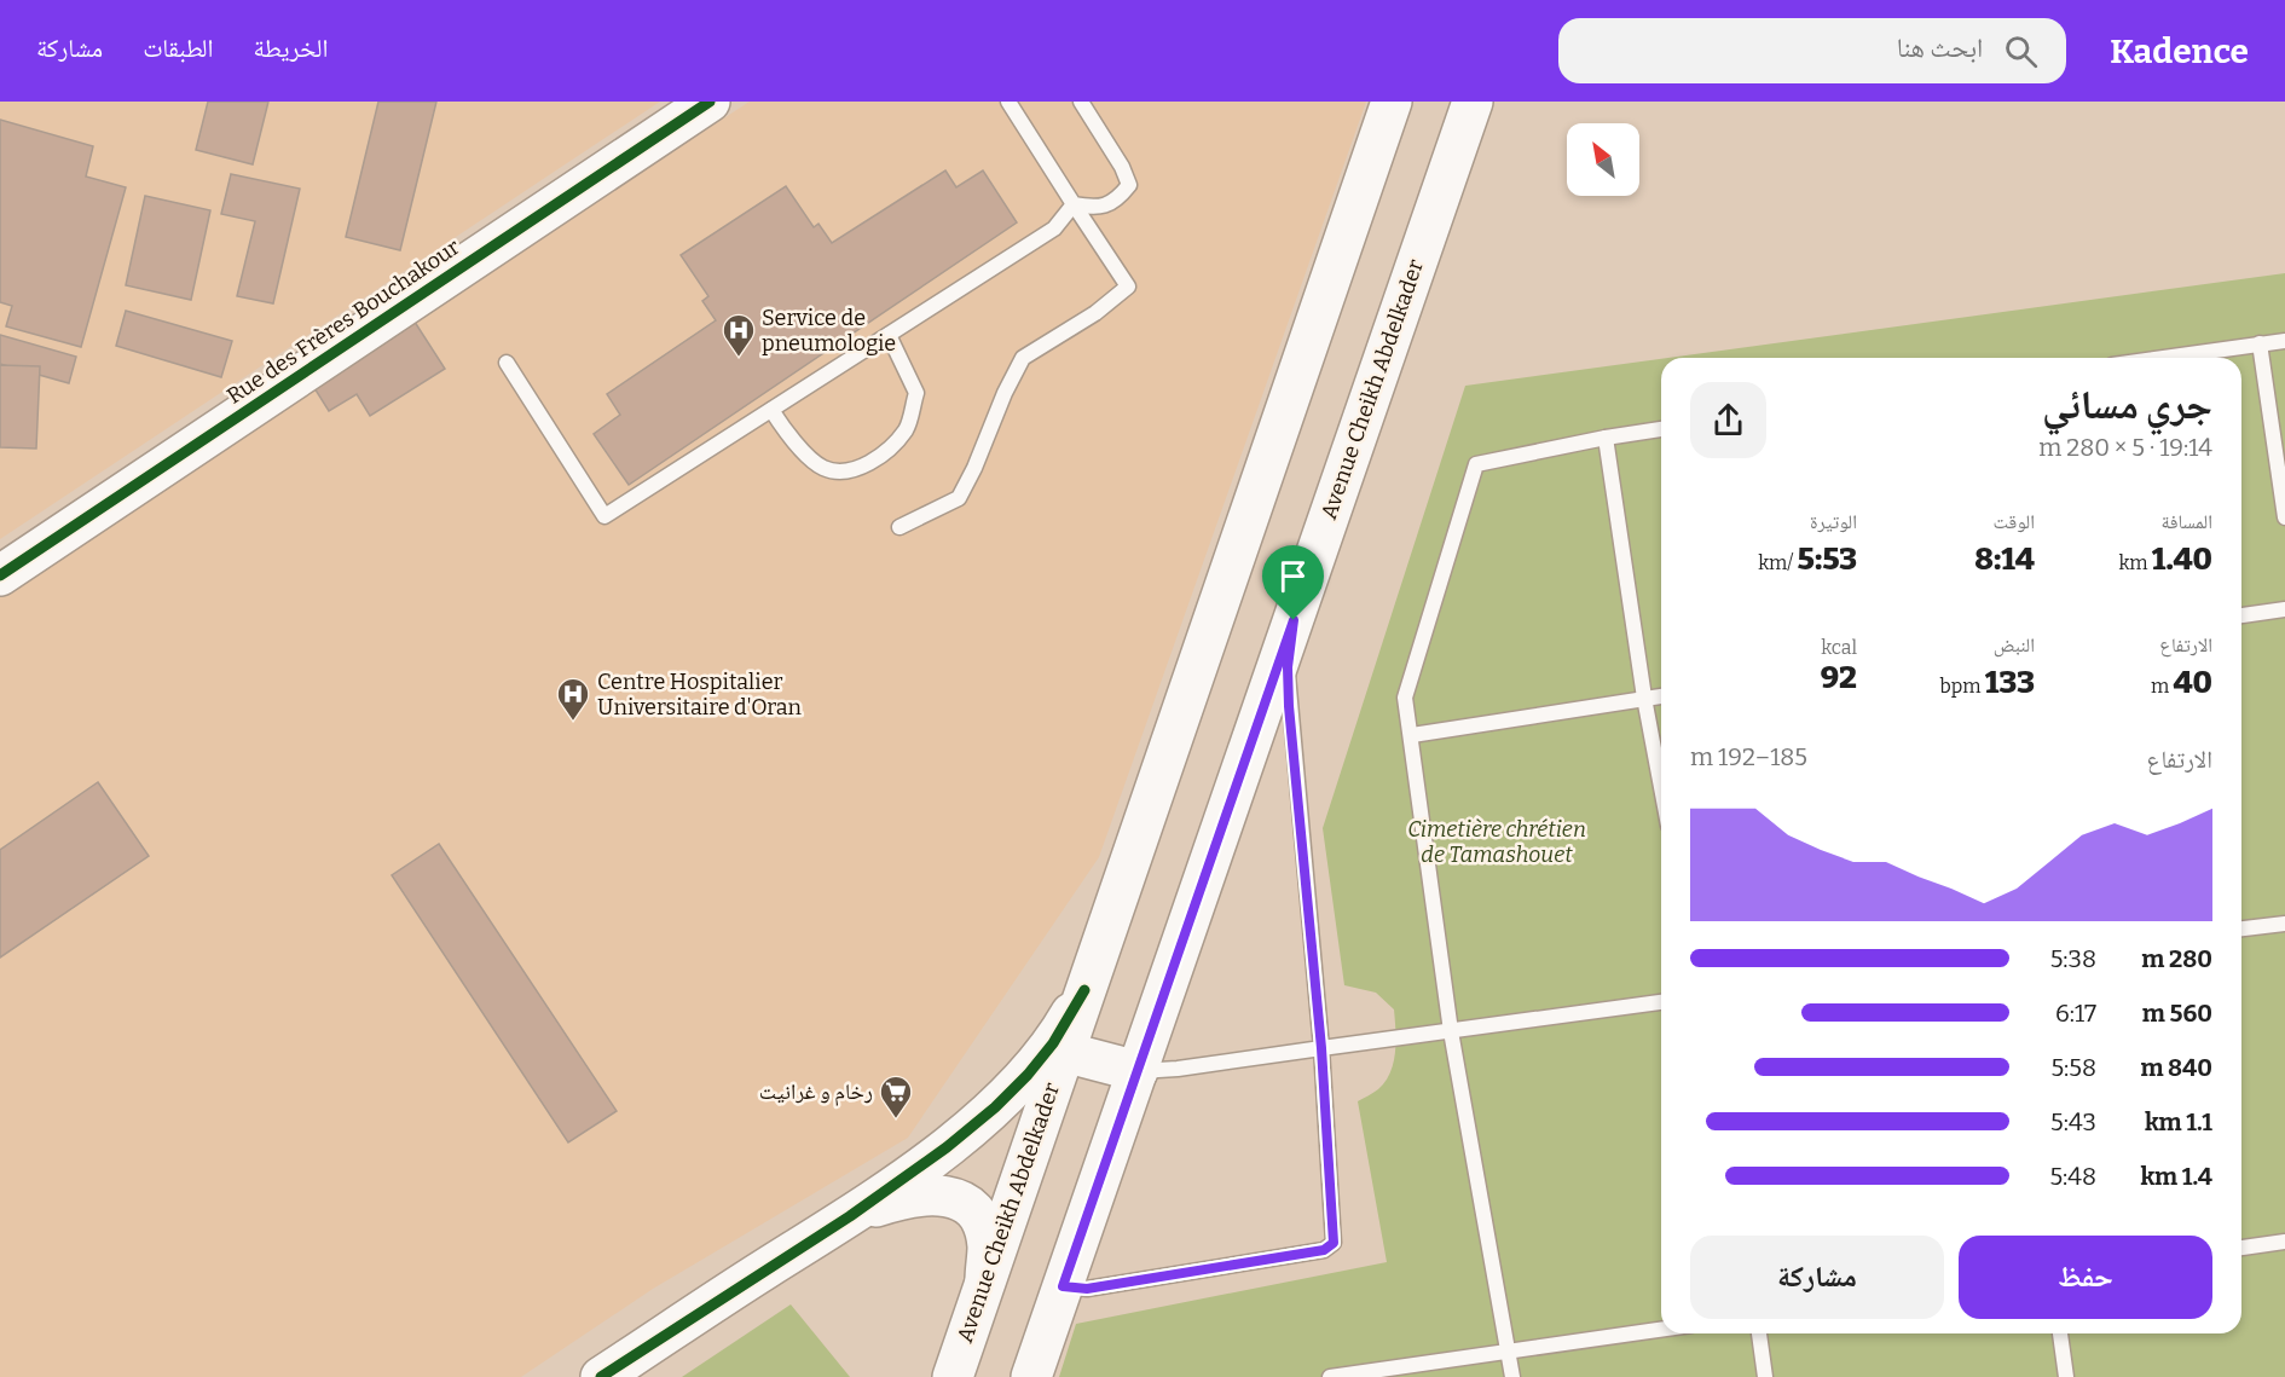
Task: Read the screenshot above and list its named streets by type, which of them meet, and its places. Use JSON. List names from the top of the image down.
{
  "streets": {
    "main road": ["Rue des Frères Bouchakour", "Avenue Cheikh Abdelkader"]
  },
  "parks": ["Cimetière chrétien de Tamashouet"],
  "places": {
    "hospital": ["Service de pneumologie", "Centre Hospitalier Universitaire d'Oran"],
    "supermarket": ["رخام و غرانيت"]
  },
  "north": "top left",
  "page": {
    "header": "Kadence",
    "search": "ابحث هنا",
    "nav": ["الخريطة", "الطبقات", "مشاركة"],
    "heading": ["جري مسائي", "19:14 · 5 × 280 m"],
    "stats": [
      ["المسافة", "1.40 km"],
      ["الوقت", "8:14"],
      ["الوتيرة", "5:53 /km"],
      ["الارتفاع", "40 m"],
      ["النبض", "133 bpm"],
      ["kcal", "92"]
    ],
    "chart": ["الارتفاع", "185–192 m"],
    "list": [
      {
        "name": "280 m",
        "note": "5:38"
      },
      {
        "name": "560 m",
        "note": "6:17"
      },
      {
        "name": "840 m",
        "note": "5:58"
      },
      {
        "name": "1.1 km",
        "note": "5:43"
      },
      {
        "name": "1.4 km",
        "note": "5:48"
      }
    ],
    "buttons": ["حفظ", "مشاركة"]
  }
}
